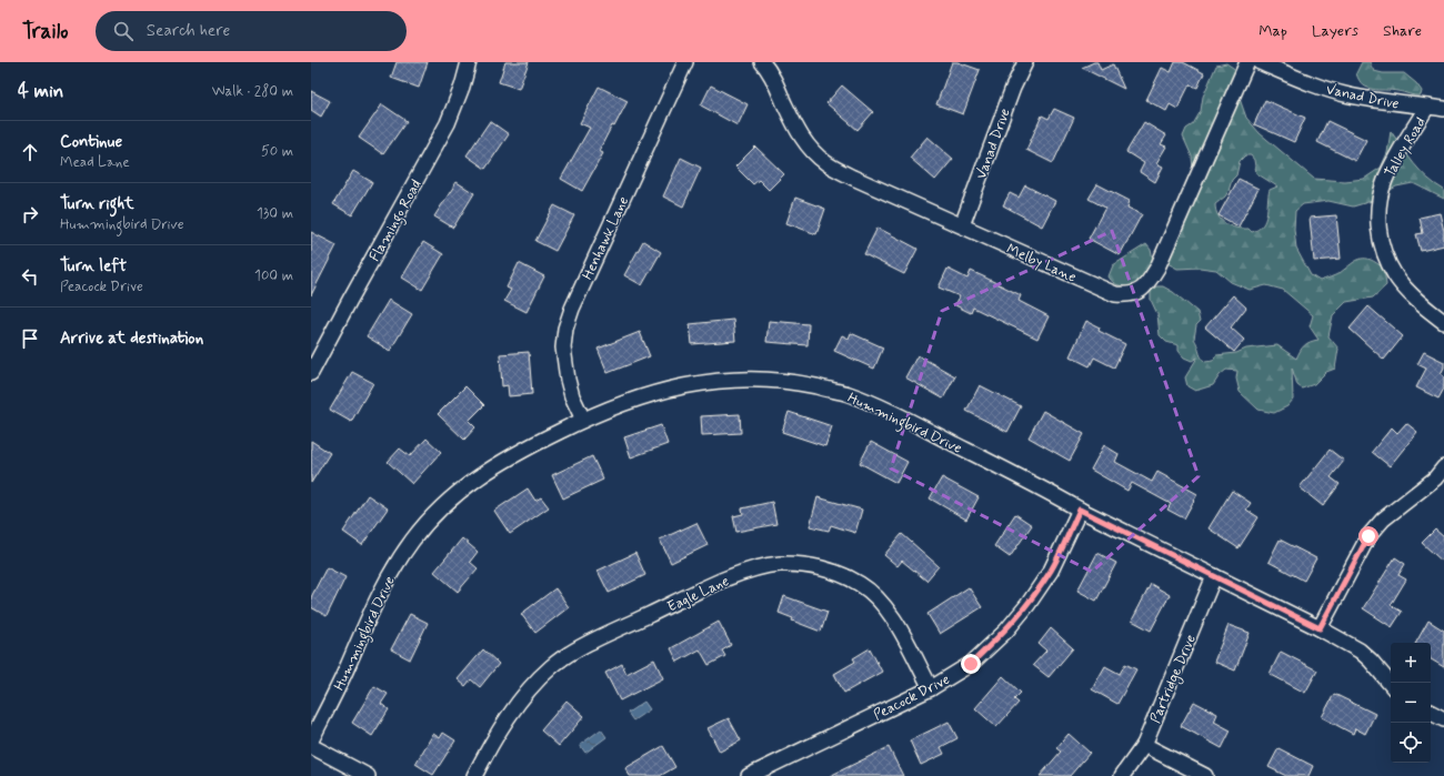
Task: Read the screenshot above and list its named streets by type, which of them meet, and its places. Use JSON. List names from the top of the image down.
{
  "streets": {
    "street": [
      "Vanad Drive",
      "Talley Road",
      "Flamingo Road",
      "Henhawk Lane",
      "Melby Lane",
      "Hummingbird Drive",
      "Eagle Lane",
      "Partridge Drive",
      "Peacock Drive"
    ]
  },
  "crossings": [
    ["Vanad Drive", "Talley Road"],
    ["Vanad Drive", "Melby Lane"],
    ["Henhawk Lane", "Hummingbird Drive"],
    ["Hummingbird Drive", "Partridge Drive"],
    ["Hummingbird Drive", "Peacock Drive"],
    ["Eagle Lane", "Peacock Drive"]
  ],
  "page": {
    "header": "Trailo",
    "search": "Search here",
    "nav": ["Map", "Layers", "Share"],
    "heading": ["4 min", "Walk · 280 m"],
    "list": [
      ["Continue", "Mead Lane", "50 m"],
      ["Turn right", "Hummingbird Drive", "130 m"],
      ["Turn left", "Peacock Drive", "100 m"],
      "Arrive at destination"
    ],
    "map_buttons": ["+", "−"]
  }
}
